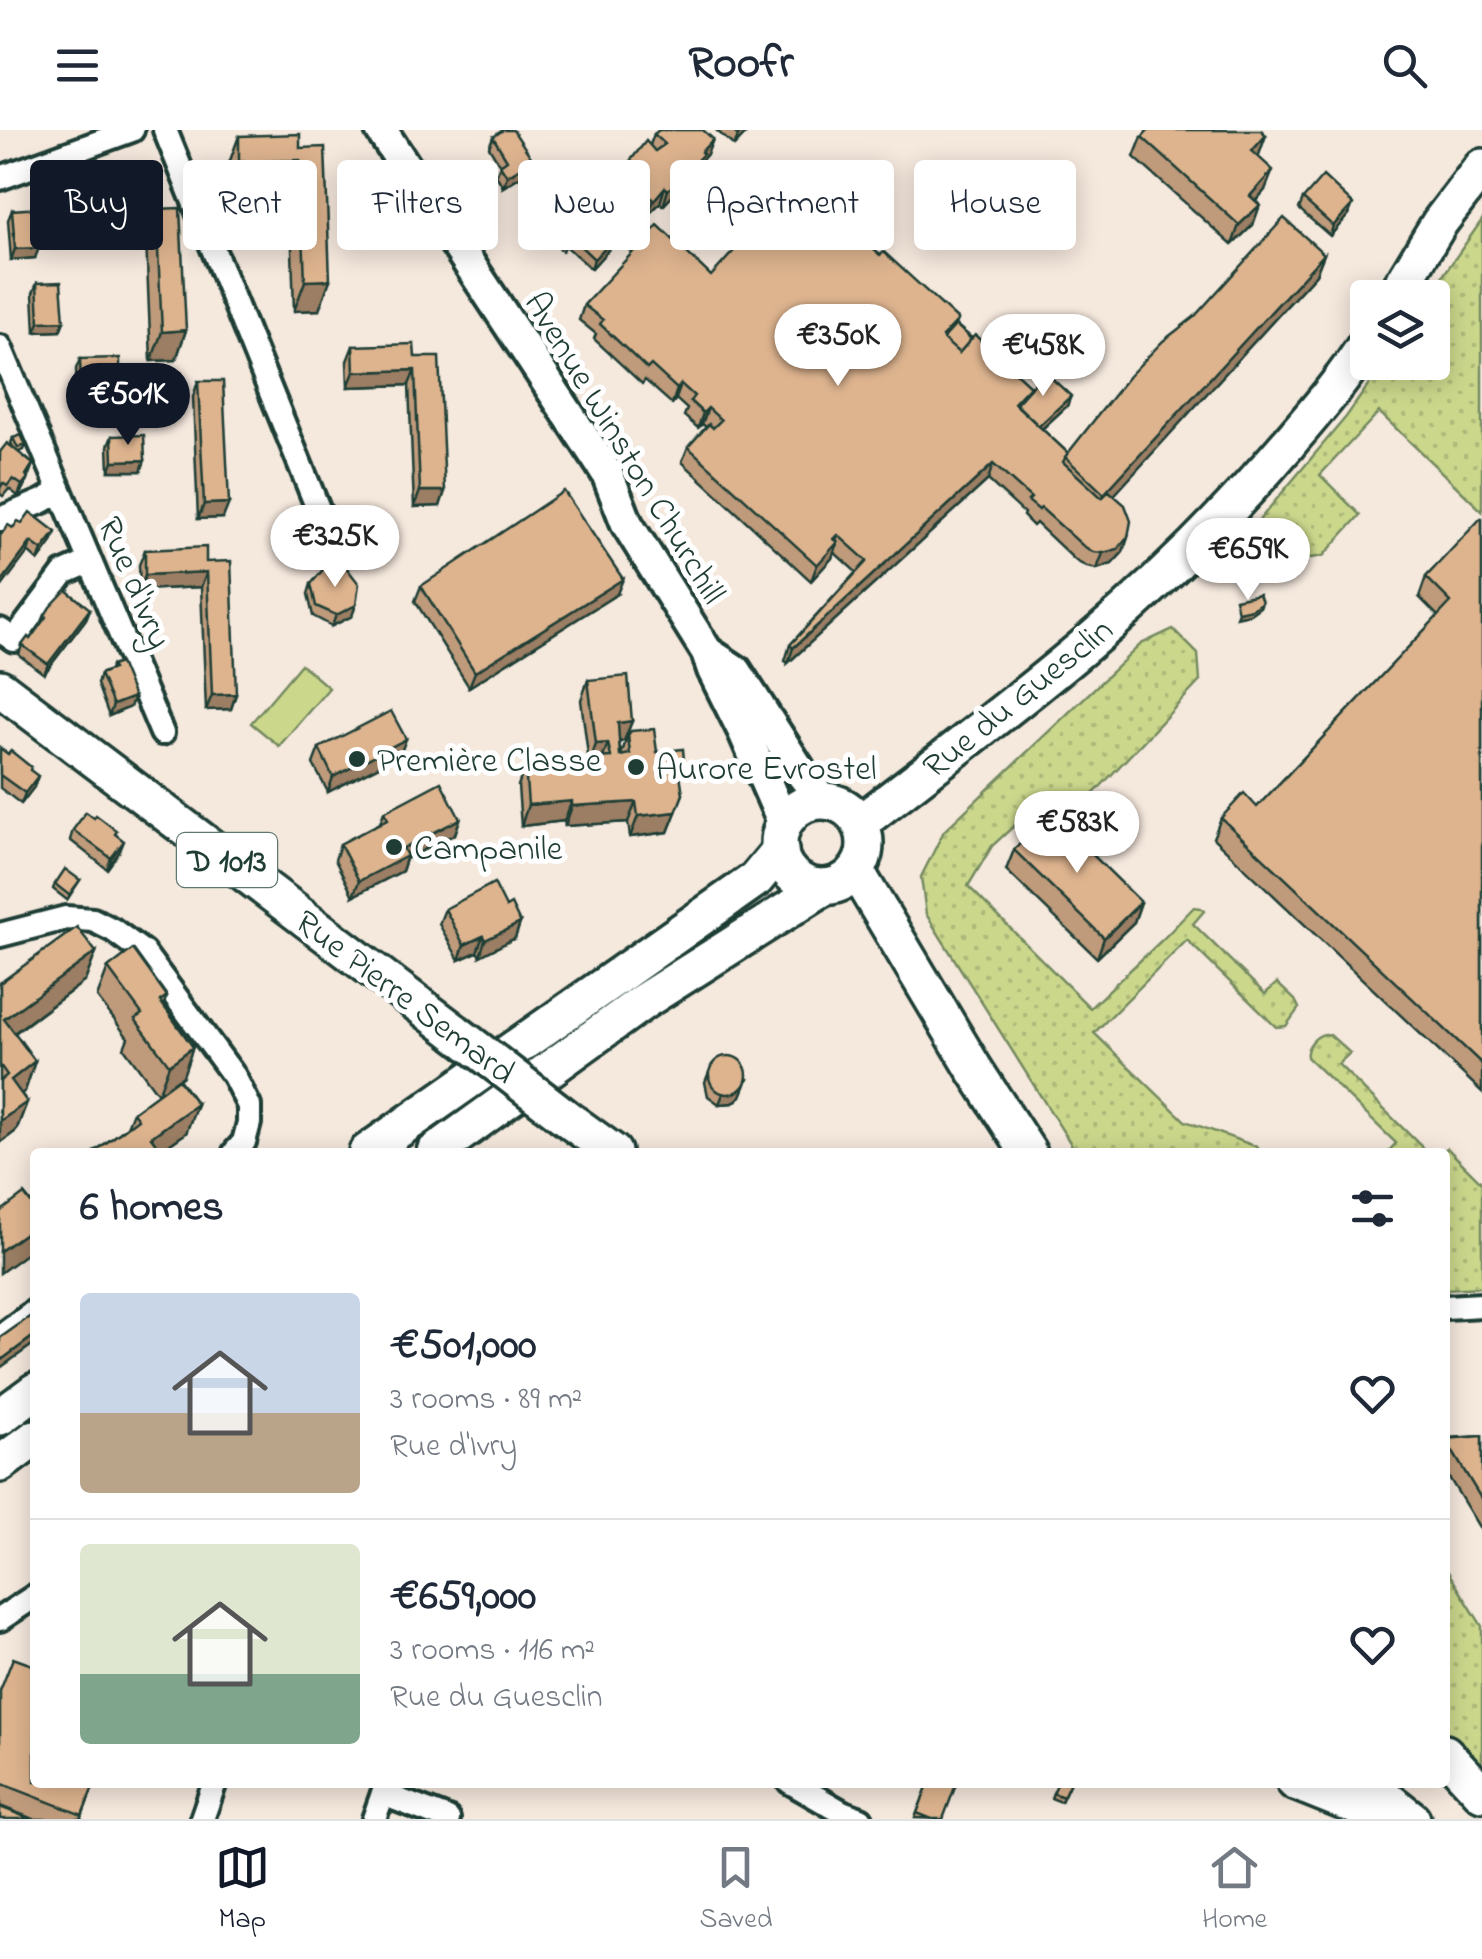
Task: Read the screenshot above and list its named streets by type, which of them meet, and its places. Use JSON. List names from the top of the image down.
{
  "streets": {
    "main road": [
      "Avenue Winston Churchill",
      "Rue du Guesclin",
      "D 1013",
      "Rue Pierre Semard"
    ],
    "street": ["Rue d'Ivry"]
  },
  "places": ["Première Classe", "Aurore Evrostel", "Campanile"],
  "page": {
    "header": "Roofr",
    "chip": [
      "Buy",
      "Rent",
      "Filters",
      "New",
      "Apartment",
      "House"
    ],
    "price": [
      "€350K",
      "€458K",
      "€501K",
      "€325K",
      "€659K",
      "€583K"
    ],
    "heading": "6 homes",
    "list": [
      {
        "name": "€501,000",
        "note": "3 rooms · 89 m² · Rue d'Ivry"
      },
      {
        "name": "€659,000",
        "note": "3 rooms · 116 m² · Rue du Guesclin"
      }
    ],
    "tabs": ["Map", "Saved", "Home"]
  }
}
